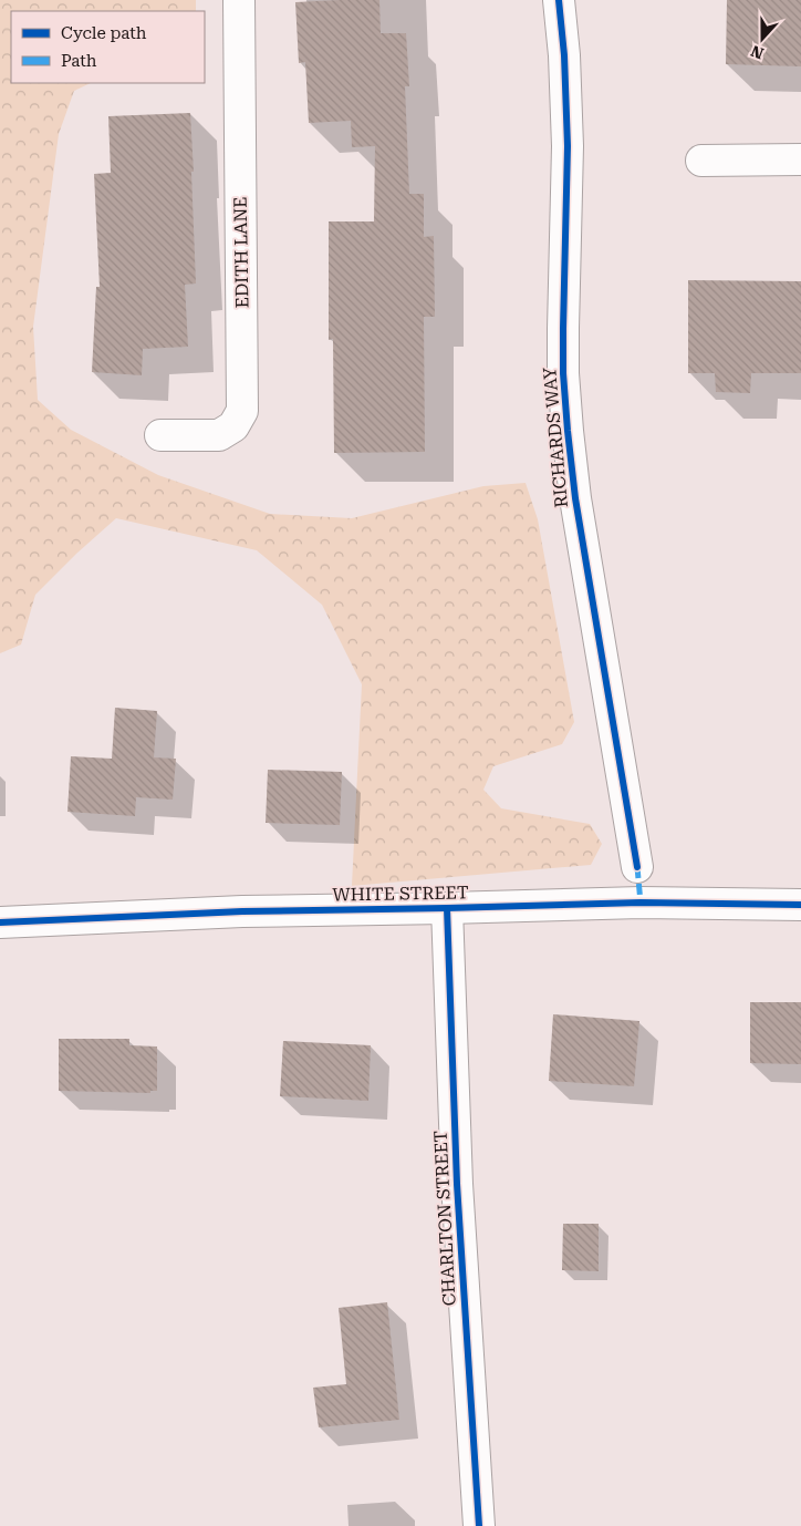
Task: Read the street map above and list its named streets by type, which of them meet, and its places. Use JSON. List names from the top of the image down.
{
  "streets": {
    "street": [
      "EDITH LANE",
      "RICHARDS WAY",
      "WHITE STREET",
      "CHARLTON STREET"
    ]
  },
  "crossings": [
    ["WHITE STREET", "CHARLTON STREET"]
  ],
  "legend": ["Cycle path", "Path"],
  "north": "bottom"
}
